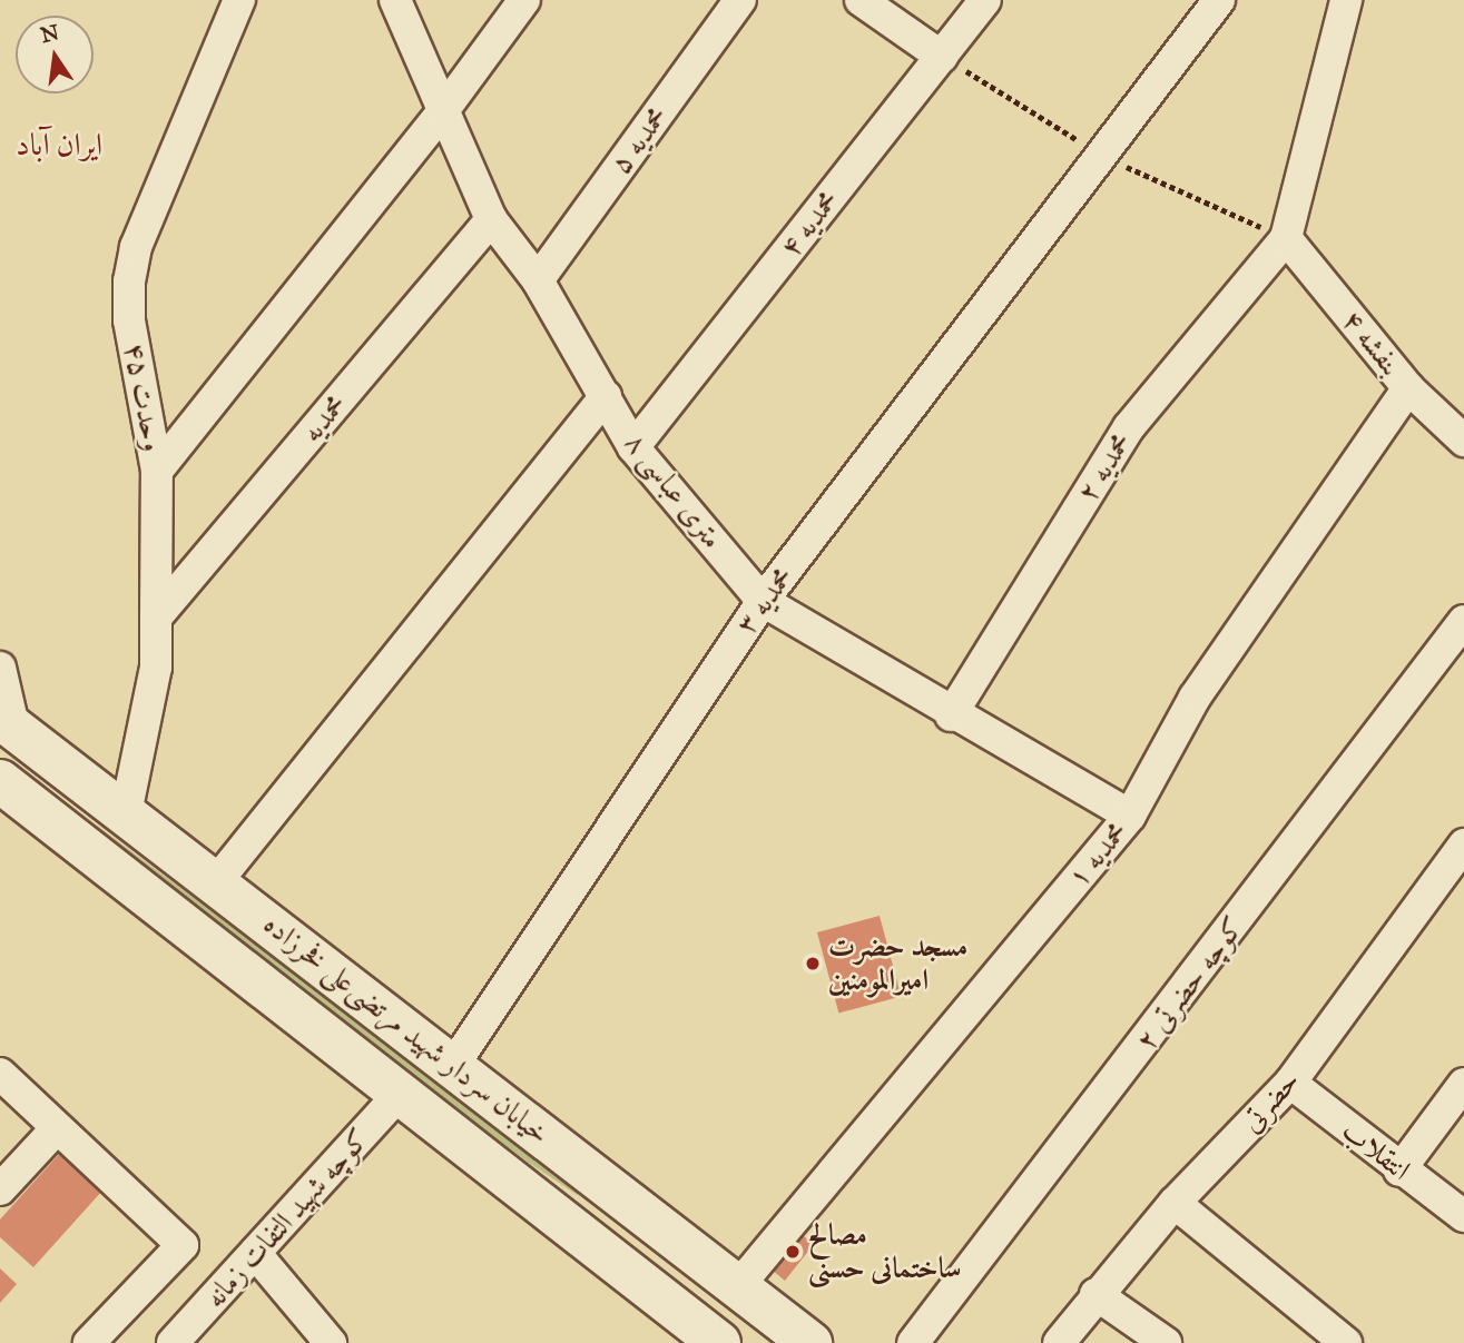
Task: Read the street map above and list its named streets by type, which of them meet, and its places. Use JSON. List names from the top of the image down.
{
  "streets": {
    "main road": ["خیابان سردار شهید مرتضی‌علی فخرزاده"],
    "street": [
      "محمدیه ۵",
      "محمدیه ۴",
      "بنفشه ۴",
      "وحدت ۴۵",
      "محمدیه",
      "محمدیه ۲",
      "۸ متری عباسی",
      "محمدیه ۳",
      "محمدیه ۱",
      "کوچه حضرتی ۲",
      "حضرتی",
      "انتقلاب",
      "کوچه شهید التفات زمانه"
    ]
  },
  "crossings": [
    ["محمدیه ۵", "۸ متری عباسی"],
    ["محمدیه ۴", "۸ متری عباسی"],
    ["بنفشه ۴", "محمدیه ۲"],
    ["بنفشه ۴", "محمدیه ۱"],
    ["وحدت ۴۵", "محمدیه"],
    ["وحدت ۴۵", "خیابان سردار شهید مرتضی‌علی فخرزاده"],
    ["محمدیه", "۸ متری عباسی"],
    ["محمدیه ۲", "۸ متری عباسی"],
    ["۸ متری عباسی", "محمدیه ۳"],
    ["۸ متری عباسی", "محمدیه ۱"],
    ["محمدیه ۳", "خیابان سردار شهید مرتضی‌علی فخرزاده"],
    ["محمدیه ۱", "خیابان سردار شهید مرتضی‌علی فخرزاده"],
    ["خیابان سردار شهید مرتضی‌علی فخرزاده", "کوچه شهید التفات زمانه"],
    ["حضرتی", "انتقلاب"]
  ],
  "districts": ["ایران آباد"],
  "places": ["مسجد حضرت امیرالمومنین", "مصالح ساختمانی حسنی"],
  "north": "top"
}
